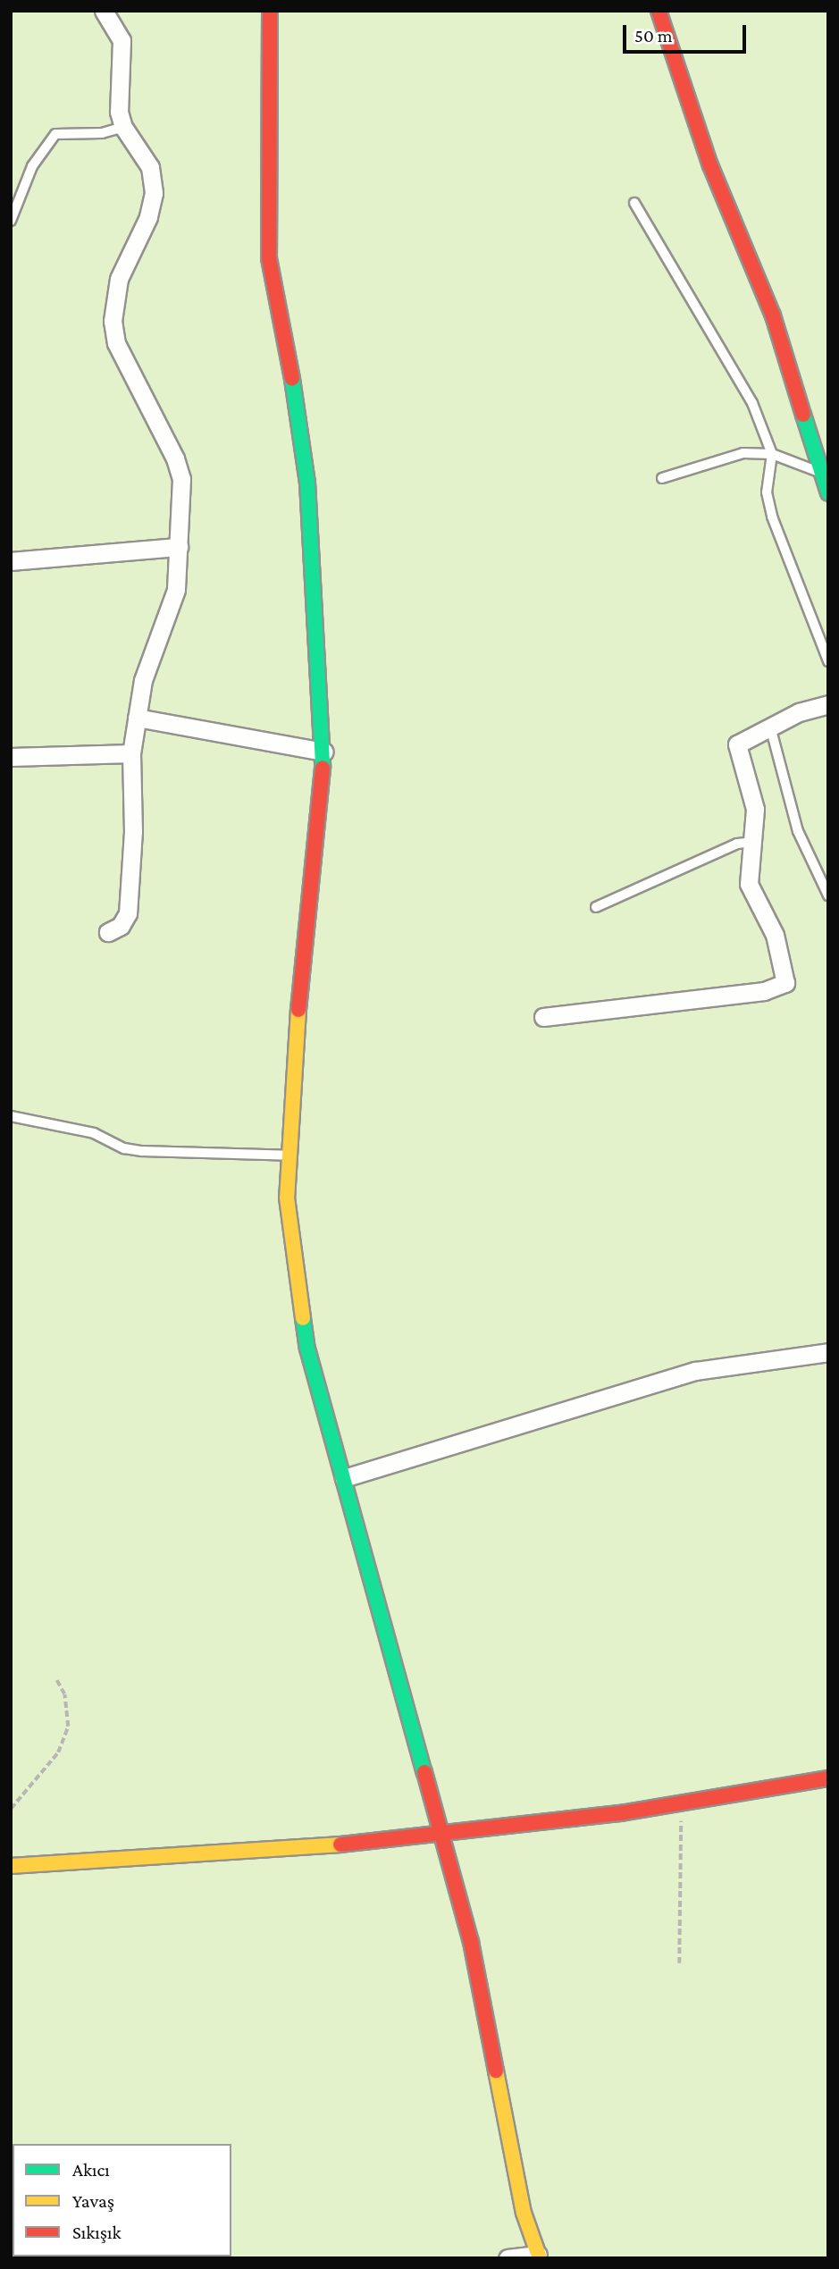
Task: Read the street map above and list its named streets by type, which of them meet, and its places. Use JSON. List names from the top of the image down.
{
  "legend": ["Akıcı", "Yavaş", "Sıkışık"],
  "scale_bar": "50 m"
}
